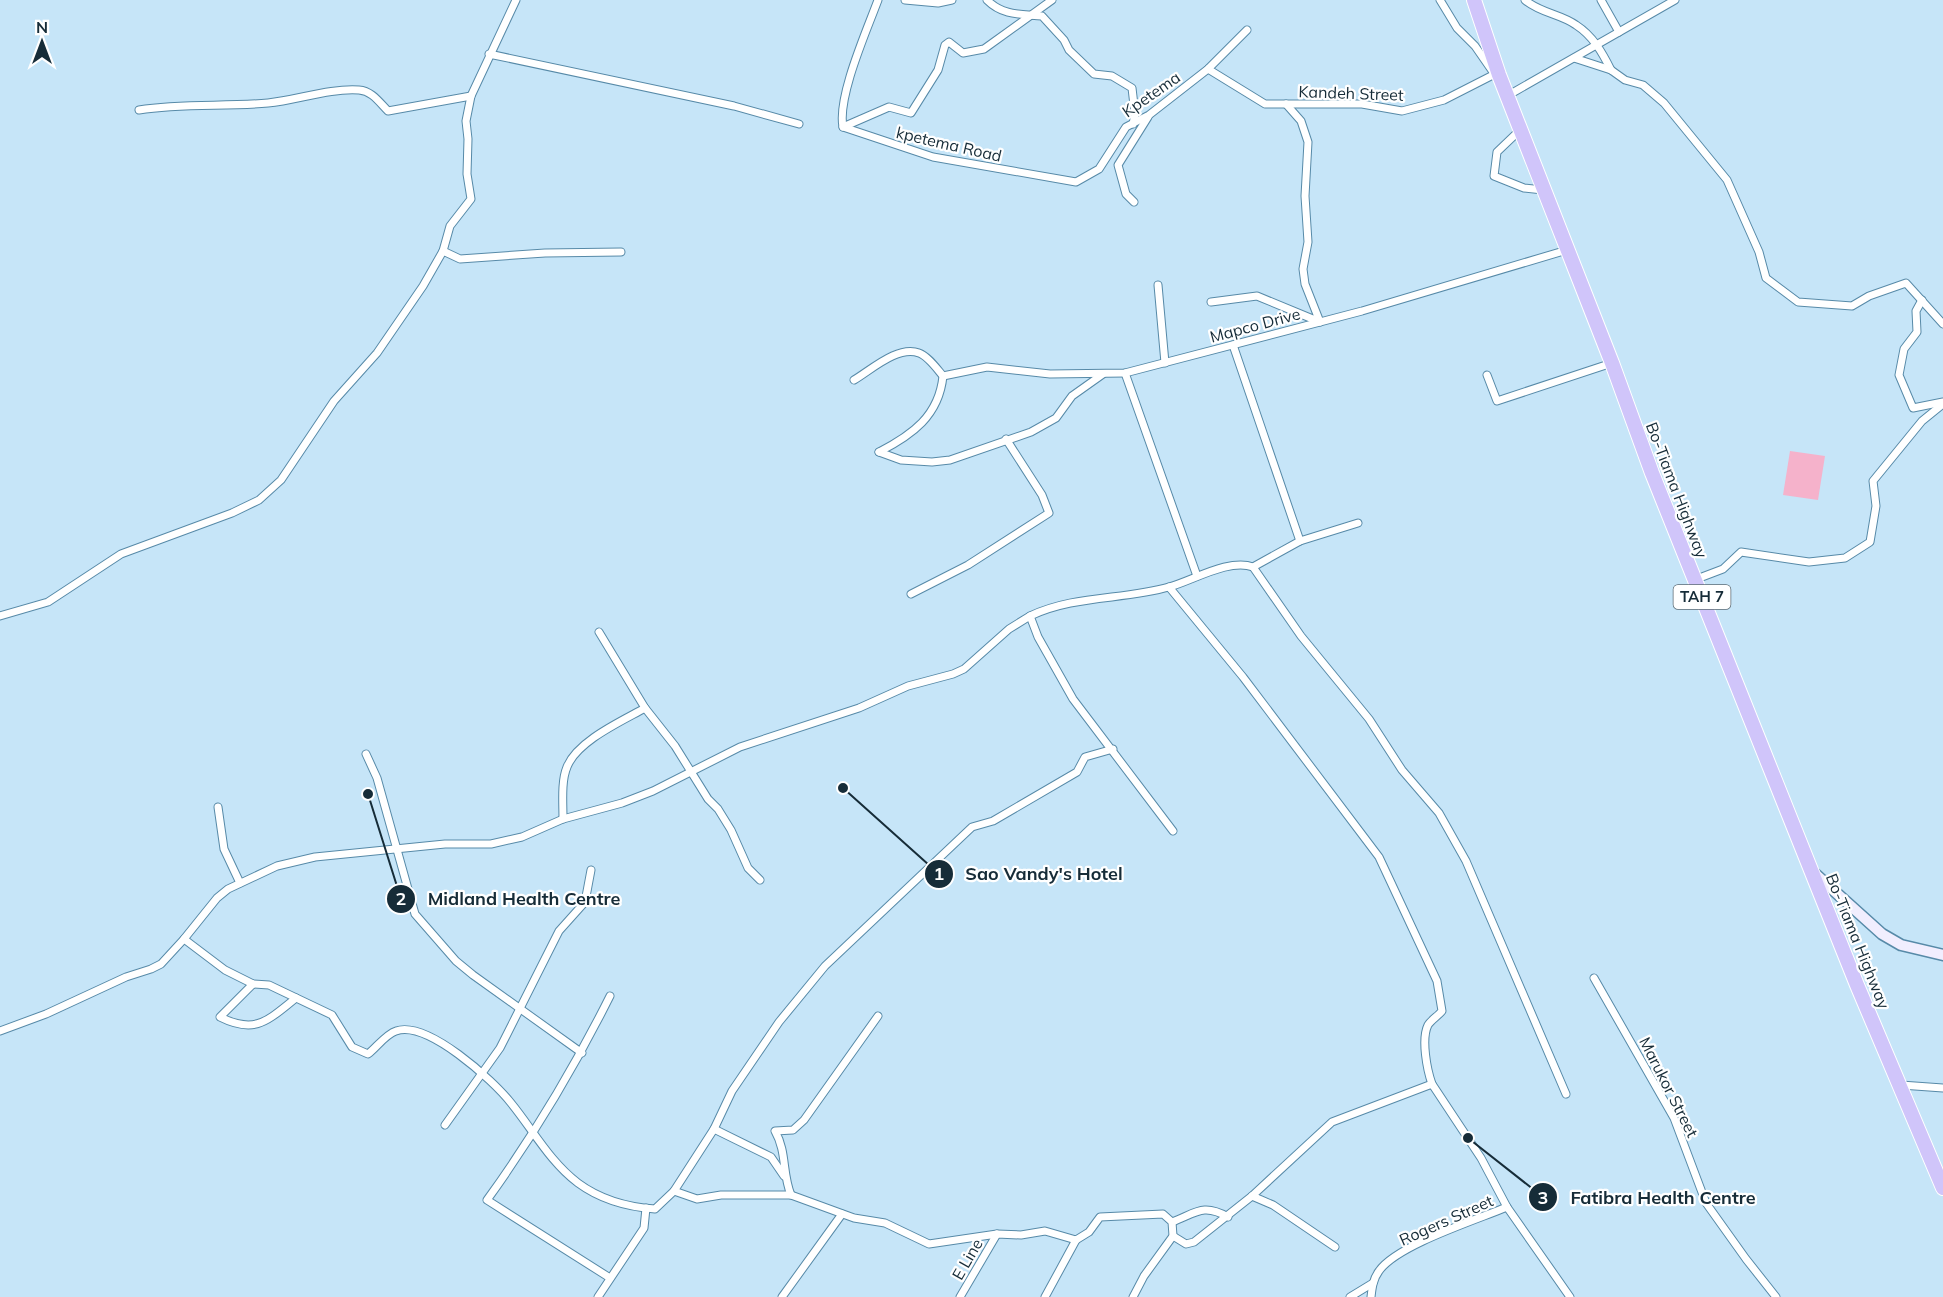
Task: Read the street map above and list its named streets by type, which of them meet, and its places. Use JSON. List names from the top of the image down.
{
  "streets": {
    "highway": ["Bo-Tiama Highway", "TAH 7"],
    "street": [
      "Kandeh Street",
      "Kpetema",
      "kpetema Road",
      "Mapco Drive",
      "Marukor Street",
      "Rogers Street",
      "E Line"
    ]
  },
  "crossings": [
    ["Kandeh Street", "Kpetema"],
    ["Kandeh Street", "Bo-Tiama Highway"],
    ["Kpetema", "kpetema Road"],
    ["Mapco Drive", "Bo-Tiama Highway"]
  ],
  "places": ["Sao Vandy's Hotel", "Midland Health Centre", "Fatibra Health Centre"],
  "north": "top"
}
